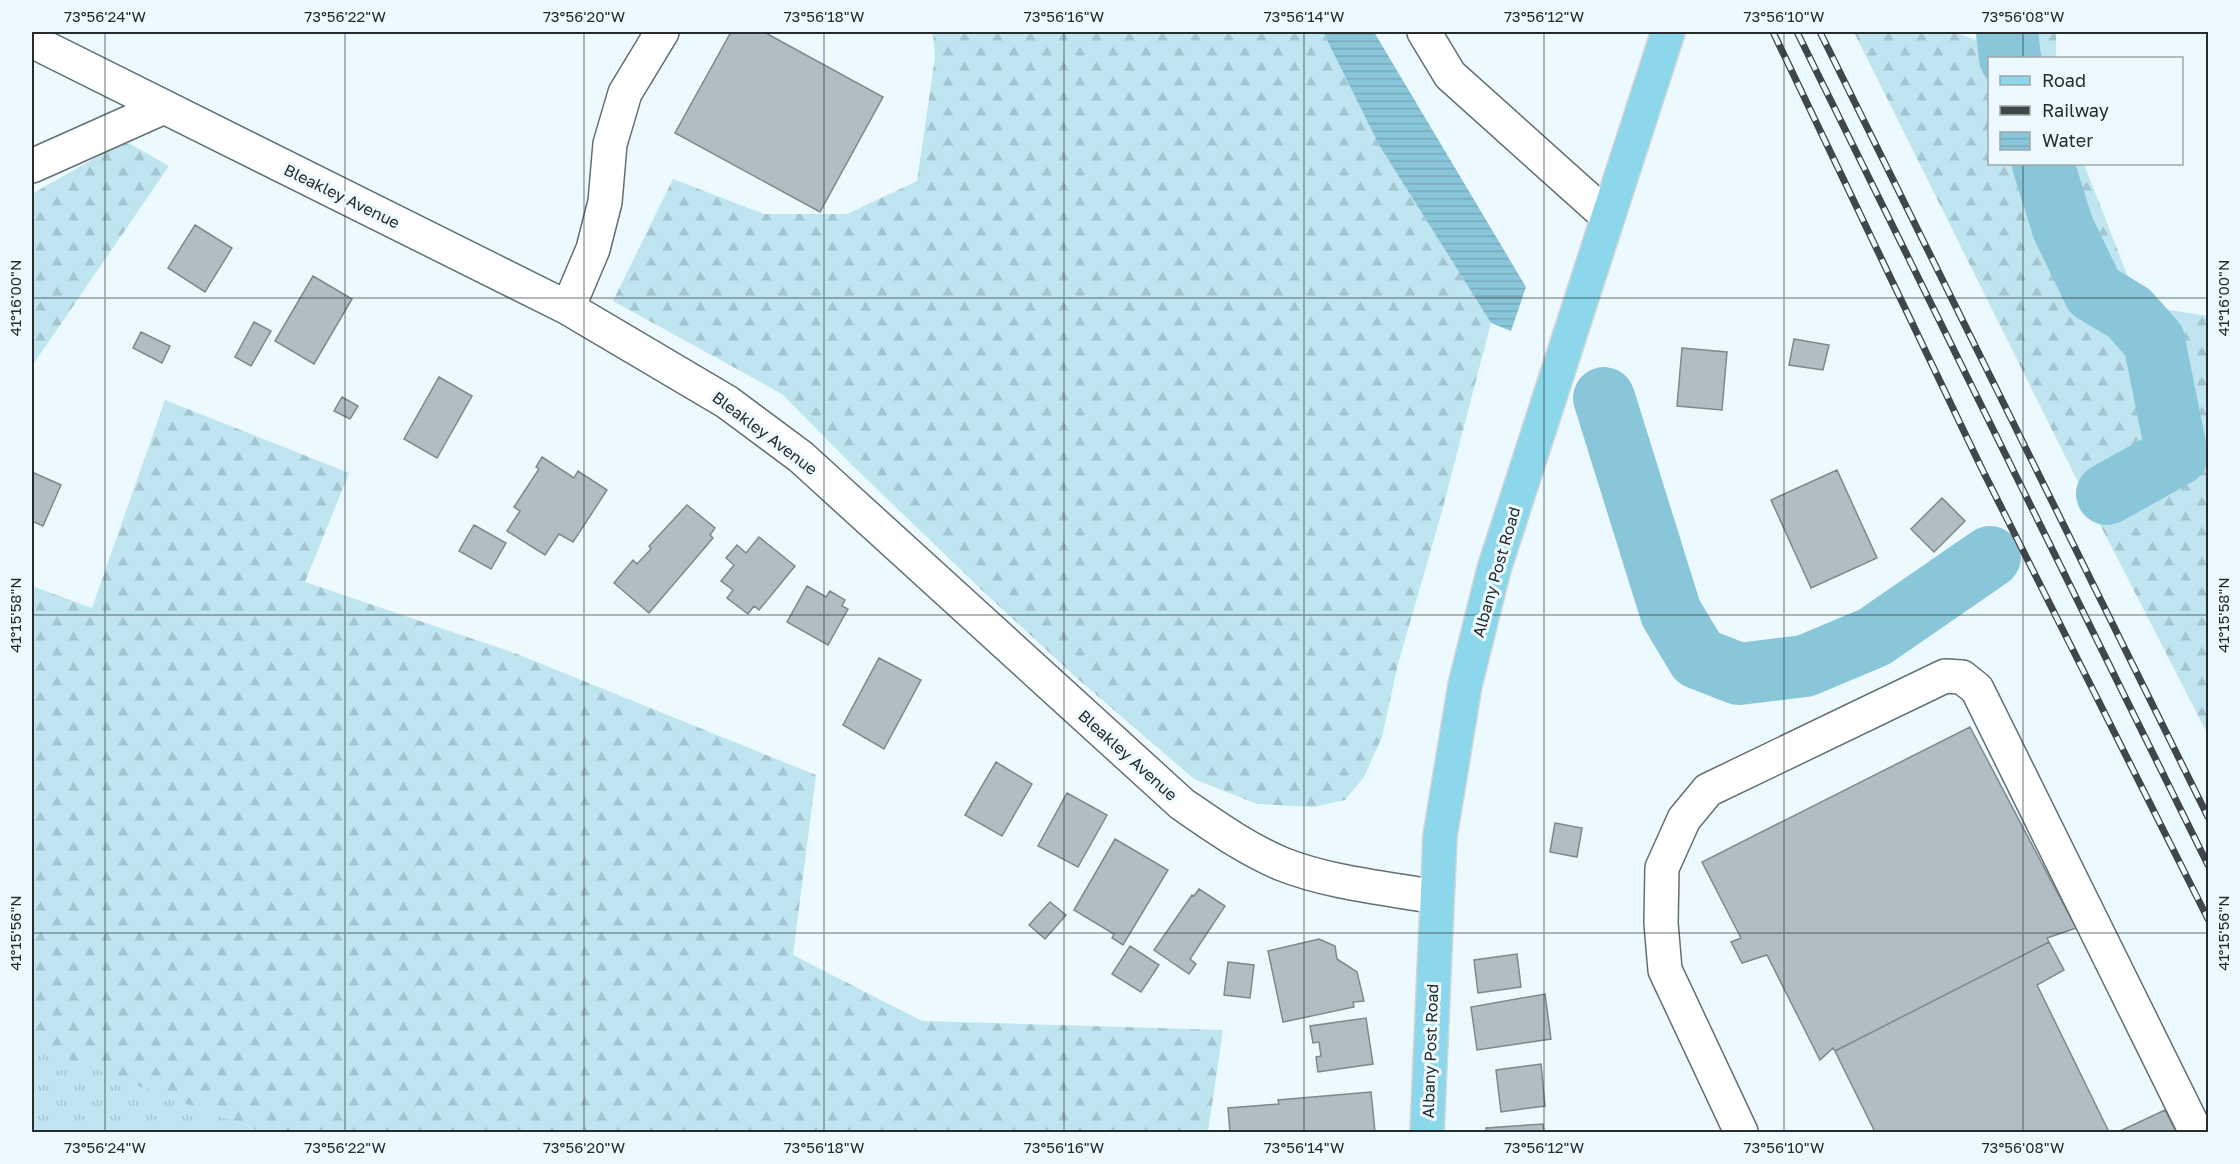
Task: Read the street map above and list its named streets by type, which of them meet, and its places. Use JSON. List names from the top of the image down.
{
  "streets": {
    "main road": ["Albany Post Road"],
    "street": ["Bleakley Avenue"]
  },
  "crossings": [
    ["Bleakley Avenue", "Albany Post Road"]
  ],
  "legend": ["Road", "Railway", "Water"],
  "coordinates": [
    "73°56'24\"W",
    "73°56'22\"W",
    "73°56'20\"W",
    "73°56'18\"W",
    "73°56'16\"W",
    "73°56'14\"W",
    "73°56'12\"W",
    "73°56'10\"W",
    "73°56'08\"W",
    "41°16'00\"N",
    "41°15'58\"N",
    "41°15'56\"N"
  ]
}
